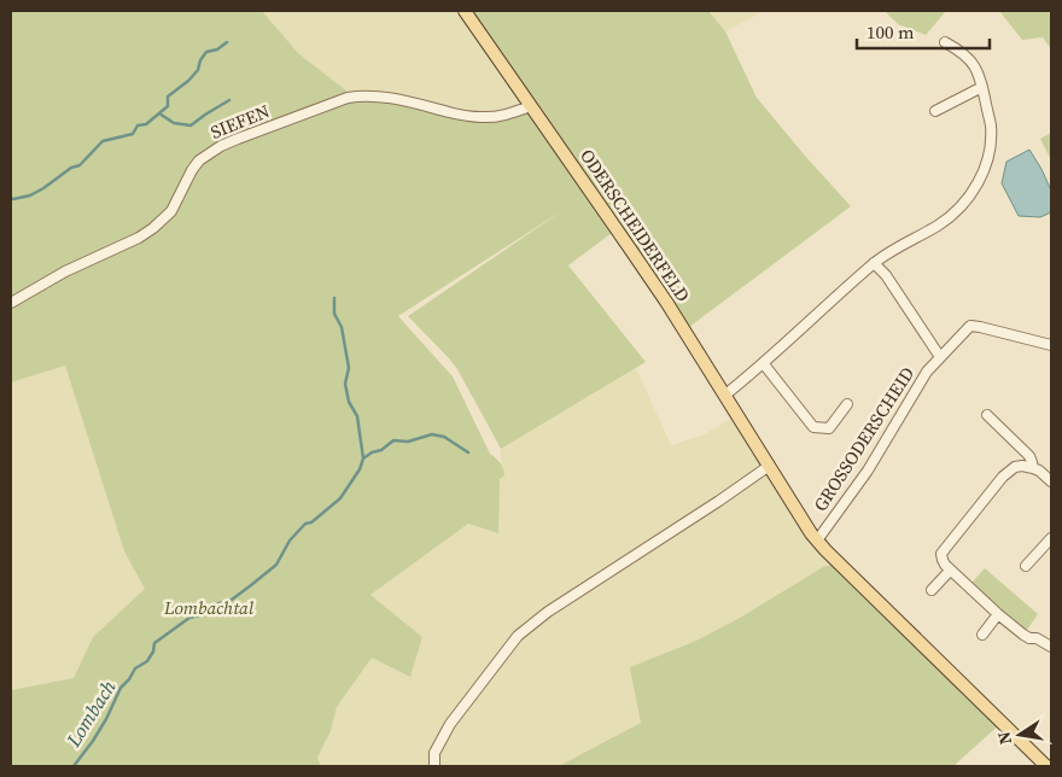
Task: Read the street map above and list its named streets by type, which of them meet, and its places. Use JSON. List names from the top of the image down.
{
  "streets": {
    "main road": ["ODERSCHEIDERFELD"],
    "street": ["SIEFEN", "GROSSODERSCHEID"]
  },
  "crossings": [
    ["SIEFEN", "ODERSCHEIDERFELD"],
    ["ODERSCHEIDERFELD", "GROSSODERSCHEID"]
  ],
  "water": ["Lombach"],
  "parks": ["Lombachtal"],
  "scale_bar": "100 m",
  "north": "left"
}
